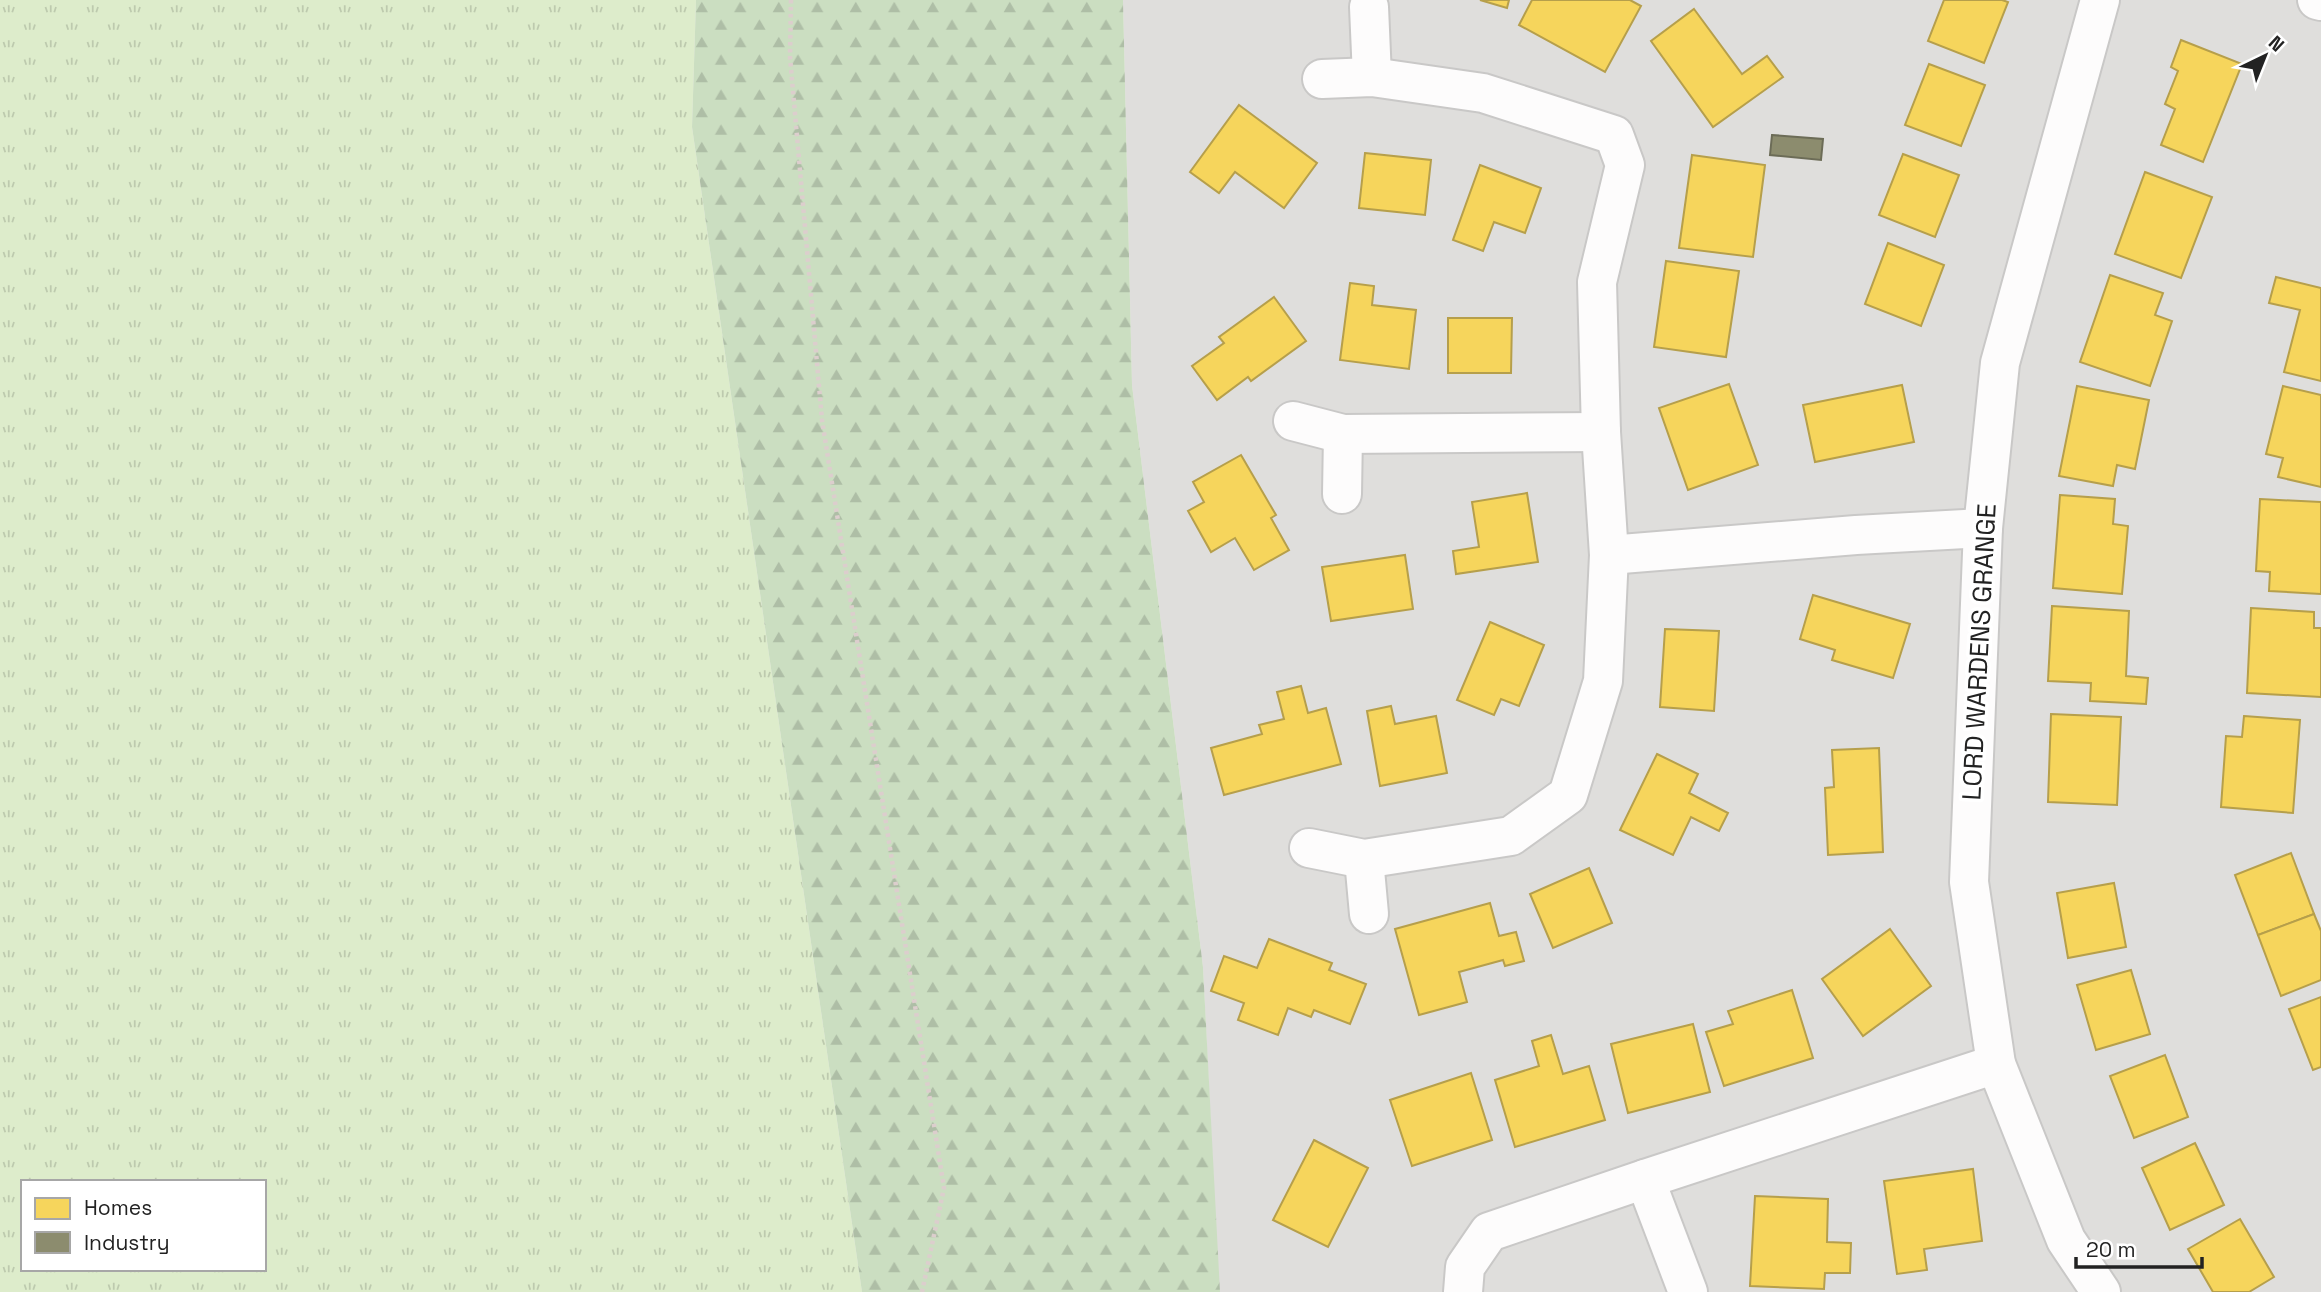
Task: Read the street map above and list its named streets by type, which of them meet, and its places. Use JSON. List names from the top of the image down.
{
  "streets": {
    "street": ["LORD WARDENS GRANGE"]
  },
  "legend": ["Homes", "Industry"],
  "scale_bar": "20 m",
  "north": "top right"
}
